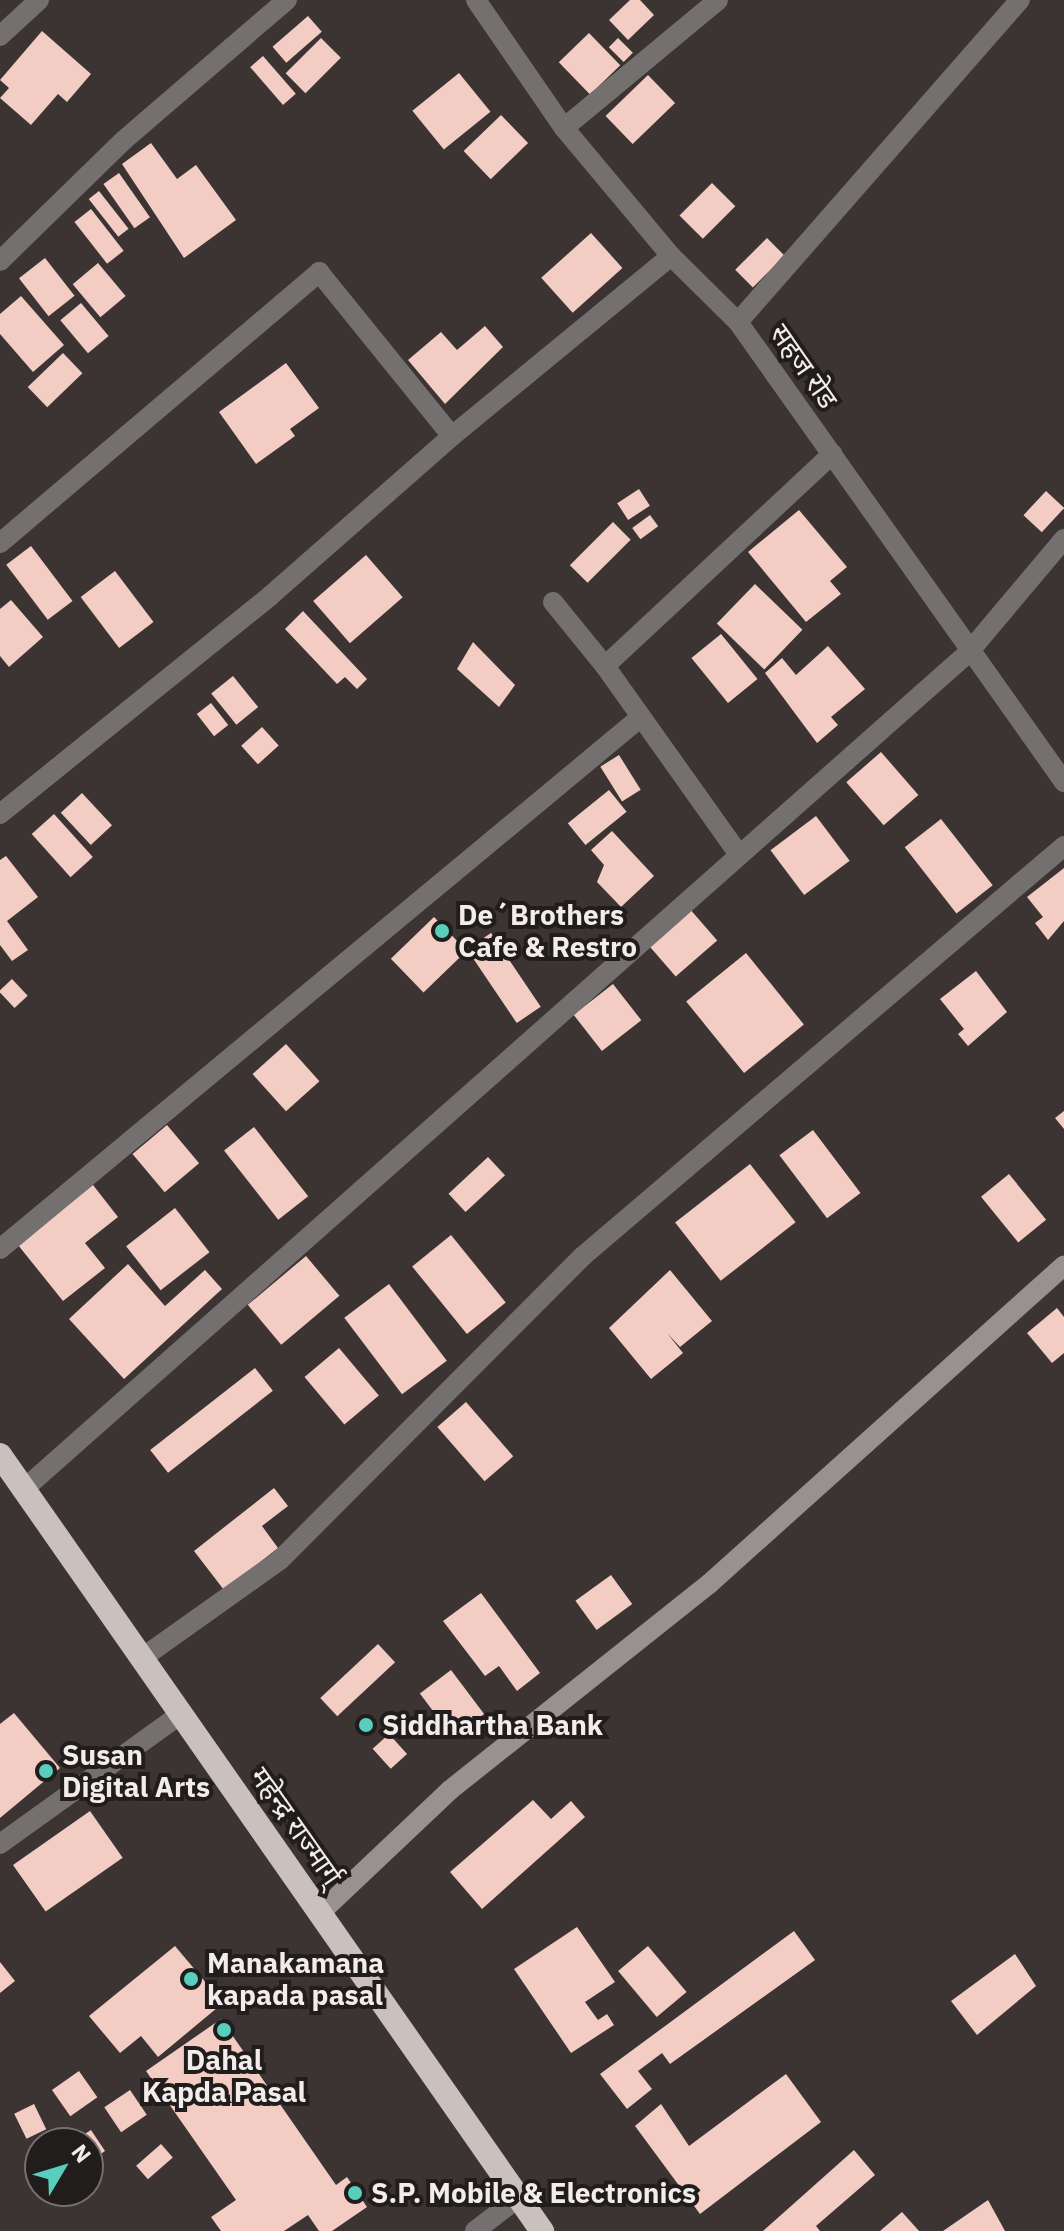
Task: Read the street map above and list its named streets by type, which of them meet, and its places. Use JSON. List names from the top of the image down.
{
  "streets": {
    "highway": ["महेन्द्र राज्मार्ग्"],
    "street": ["सहज रोड"]
  },
  "places": [
    "De´Brothers Cafe & Restro",
    "Siddhartha Bank",
    "Susan Digital Arts",
    "Manakamana kapada pasal",
    "Dahal Kapda Pasal",
    "S.P. Mobile & Electronics"
  ],
  "north": "top right"
}
